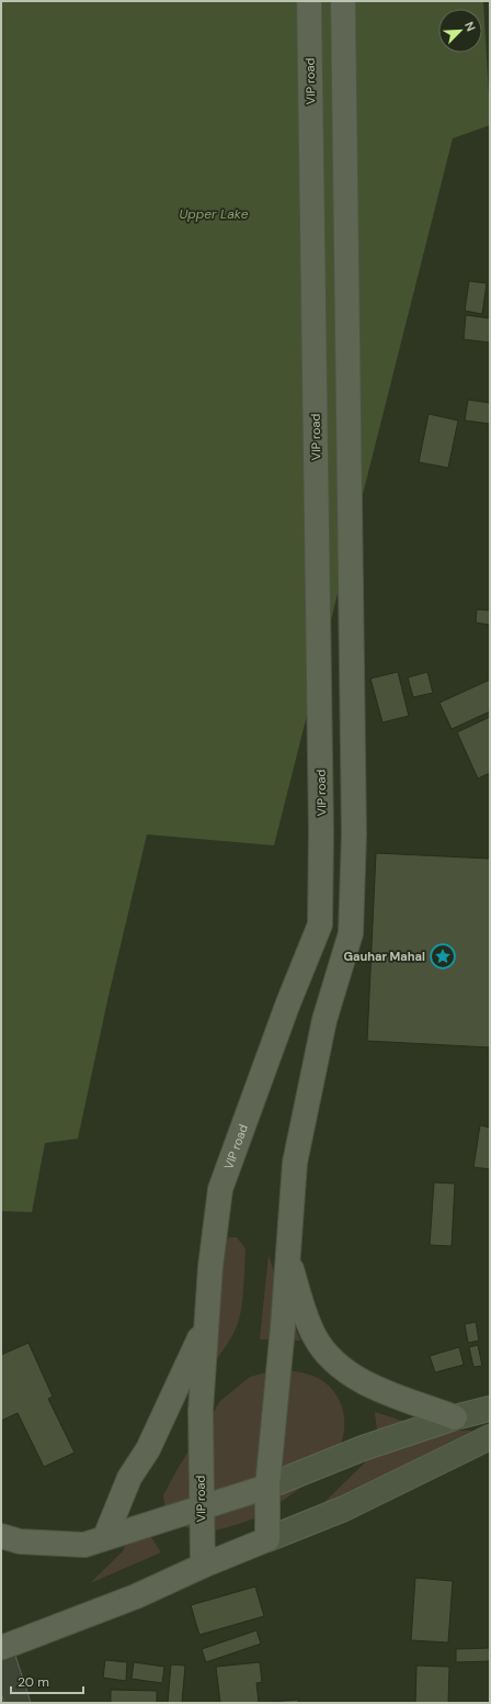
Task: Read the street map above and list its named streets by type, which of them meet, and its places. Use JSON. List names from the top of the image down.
{
  "streets": {
    "main road": ["VIP road"]
  },
  "water": ["Upper Lake"],
  "places": {
    "place": ["Gauhar Mahal"]
  },
  "scale_bar": "20 m",
  "north": "top right"
}
